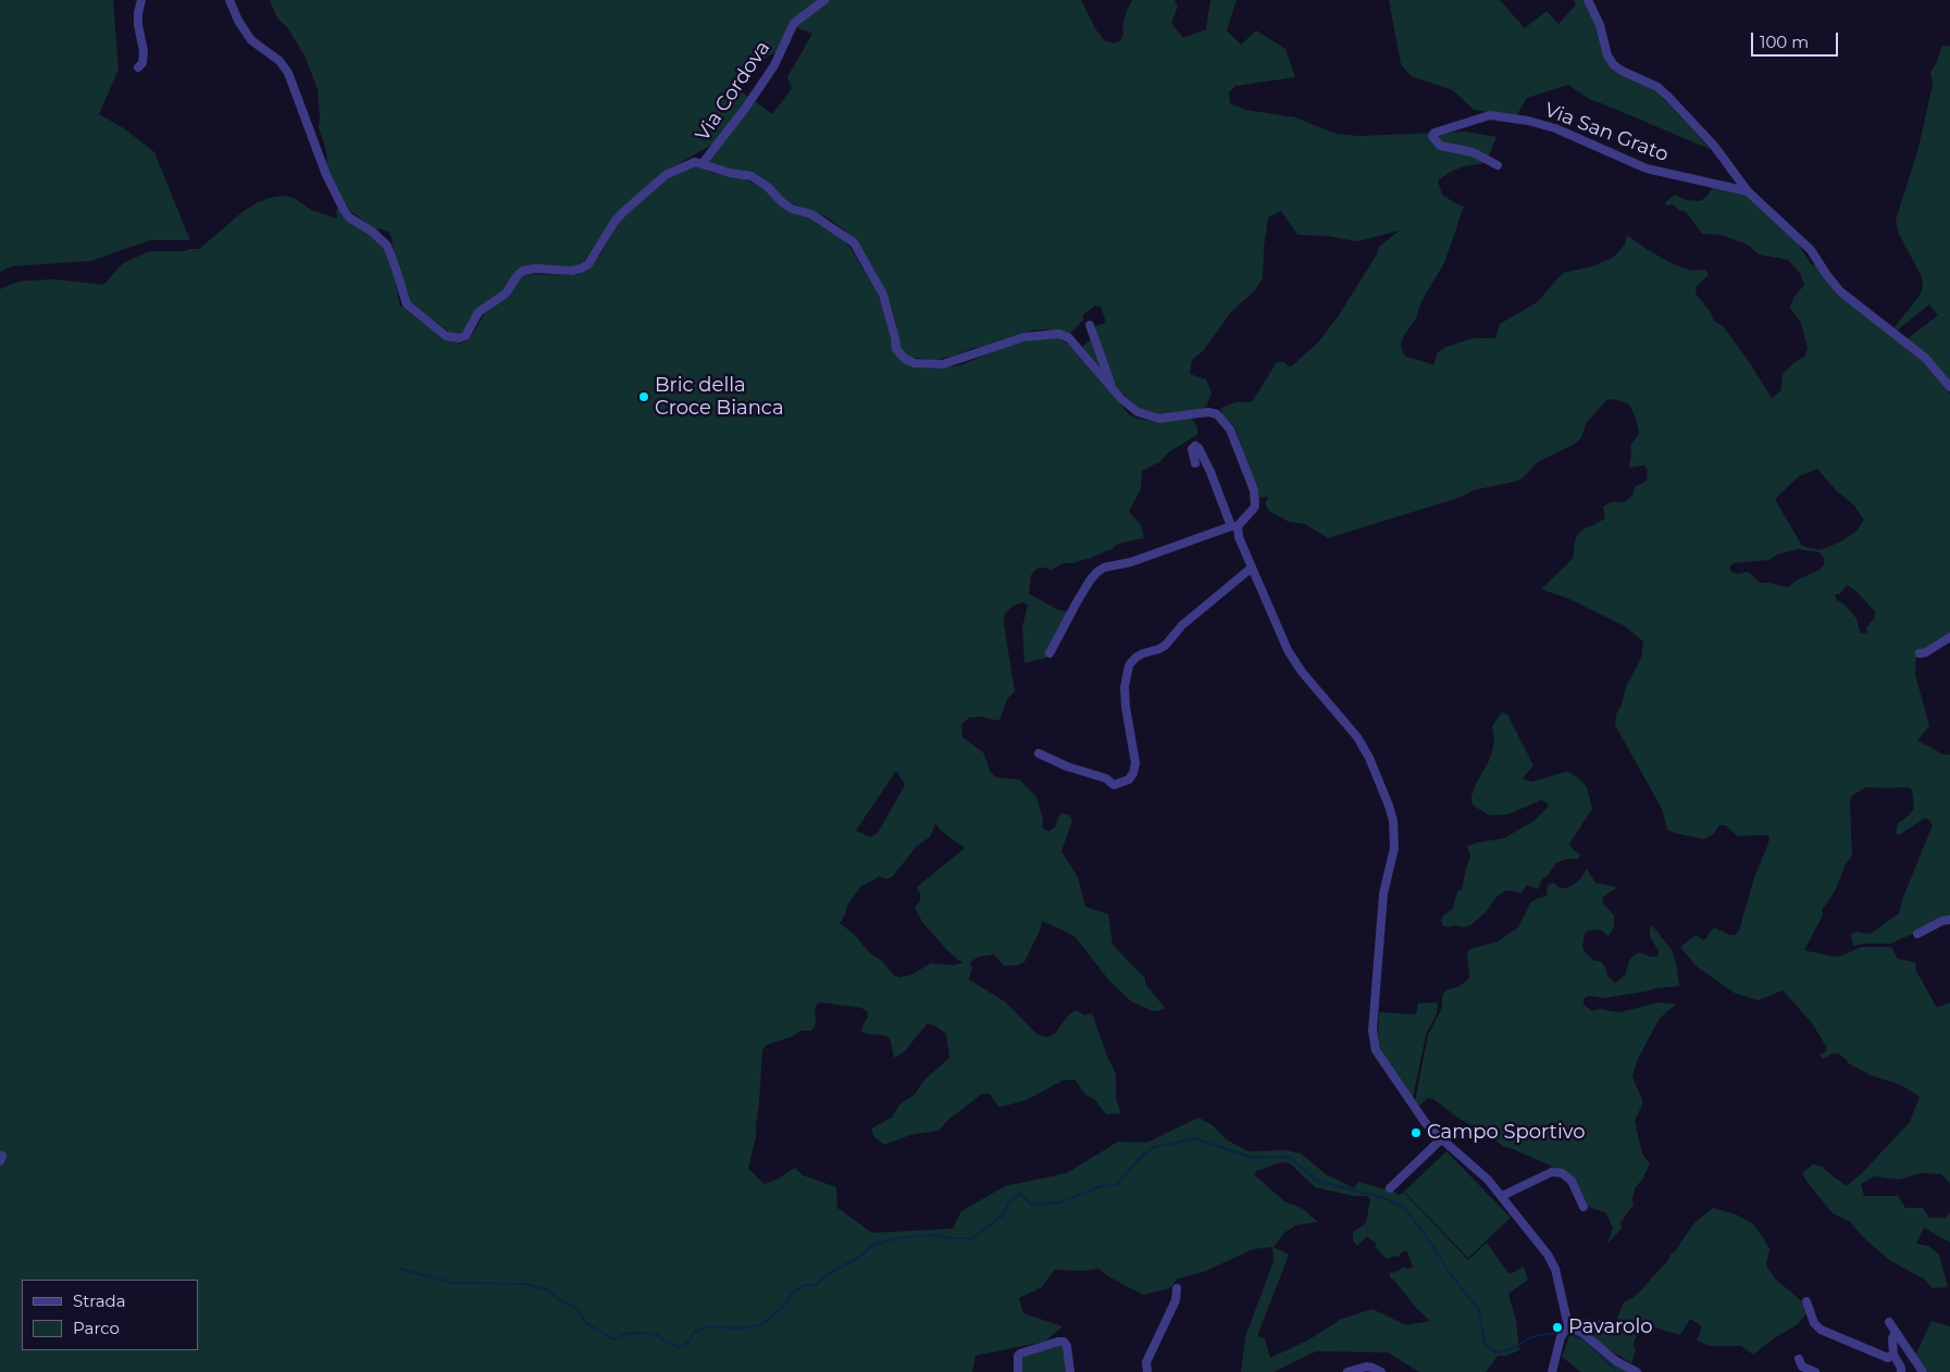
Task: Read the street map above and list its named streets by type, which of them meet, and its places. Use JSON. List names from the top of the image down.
{
  "streets": {
    "street": ["Via Cordova", "Via San Grato"]
  },
  "places": ["Bric della Croce Bianca", "Campo Sportivo", "Pavarolo"],
  "legend": ["Strada", "Parco"],
  "scale_bar": "100 m"
}
